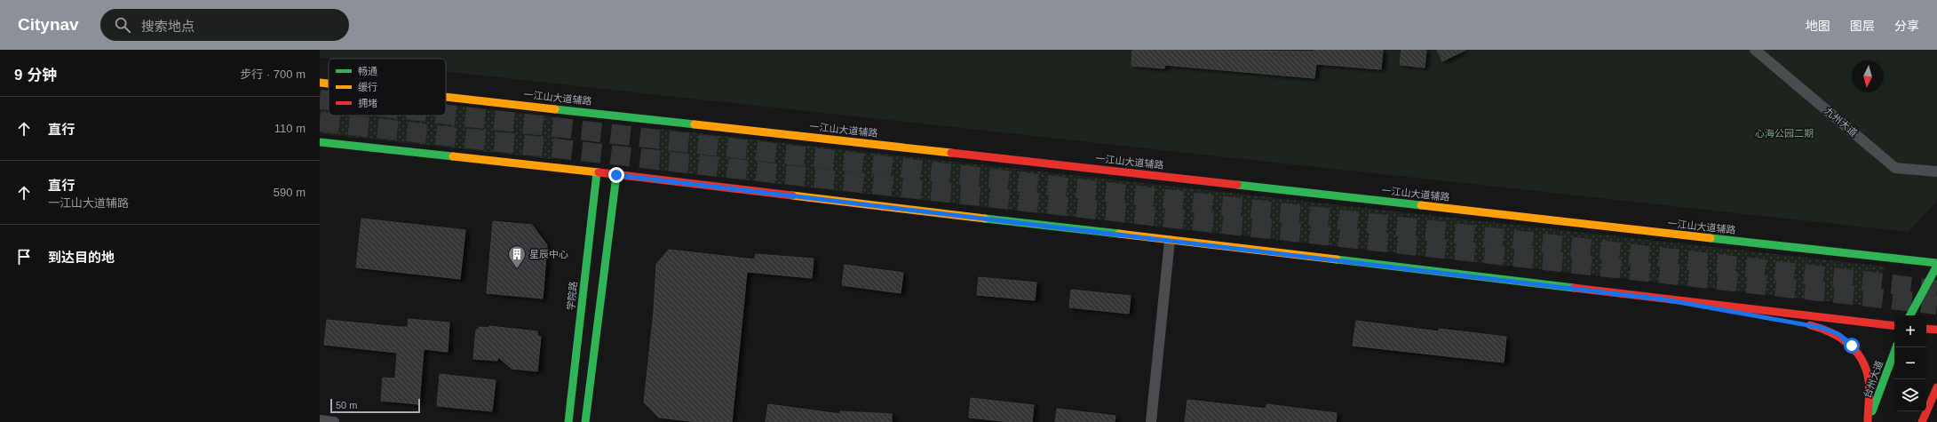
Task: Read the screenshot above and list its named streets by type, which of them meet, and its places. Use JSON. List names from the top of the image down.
{
  "streets": {
    "main road": ["一江山大道辅路", "学院路", "台州大道"],
    "street": ["九州大道"]
  },
  "parks": ["心海公园二期"],
  "places": {
    "building": ["星辰中心"]
  },
  "legend": ["畅通", "缓行", "拥堵"],
  "scale_bar": "50 m",
  "north": "bottom",
  "page": {
    "header": "Citynav",
    "search": "搜索地点",
    "nav": ["地图", "图层", "分享"],
    "heading": ["9 分钟", "步行 · 700 m"],
    "list": [
      ["直行", "110 m"],
      ["直行", "一江山大道辅路", "590 m"],
      "到达目的地"
    ],
    "map_buttons": ["+", "−"],
    "scale": "50 m"
  }
}
